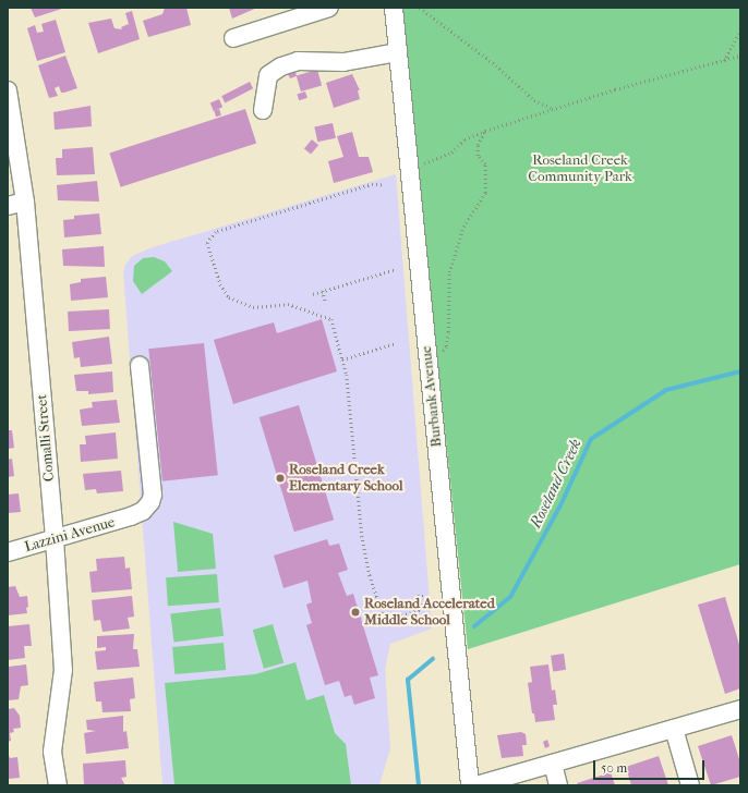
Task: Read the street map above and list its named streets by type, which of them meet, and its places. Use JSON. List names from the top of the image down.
{
  "streets": {
    "street": ["Burbank Avenue", "Comalli Street", "Lazzini Avenue"]
  },
  "crossings": [
    ["Comalli Street", "Lazzini Avenue"]
  ],
  "water": ["Roseland Creek"],
  "parks": ["Roseland Creek Community Park"],
  "places": ["Roseland Creek Elementary School", "Roseland Accelerated Middle School"],
  "scale_bar": "50 m"
}
